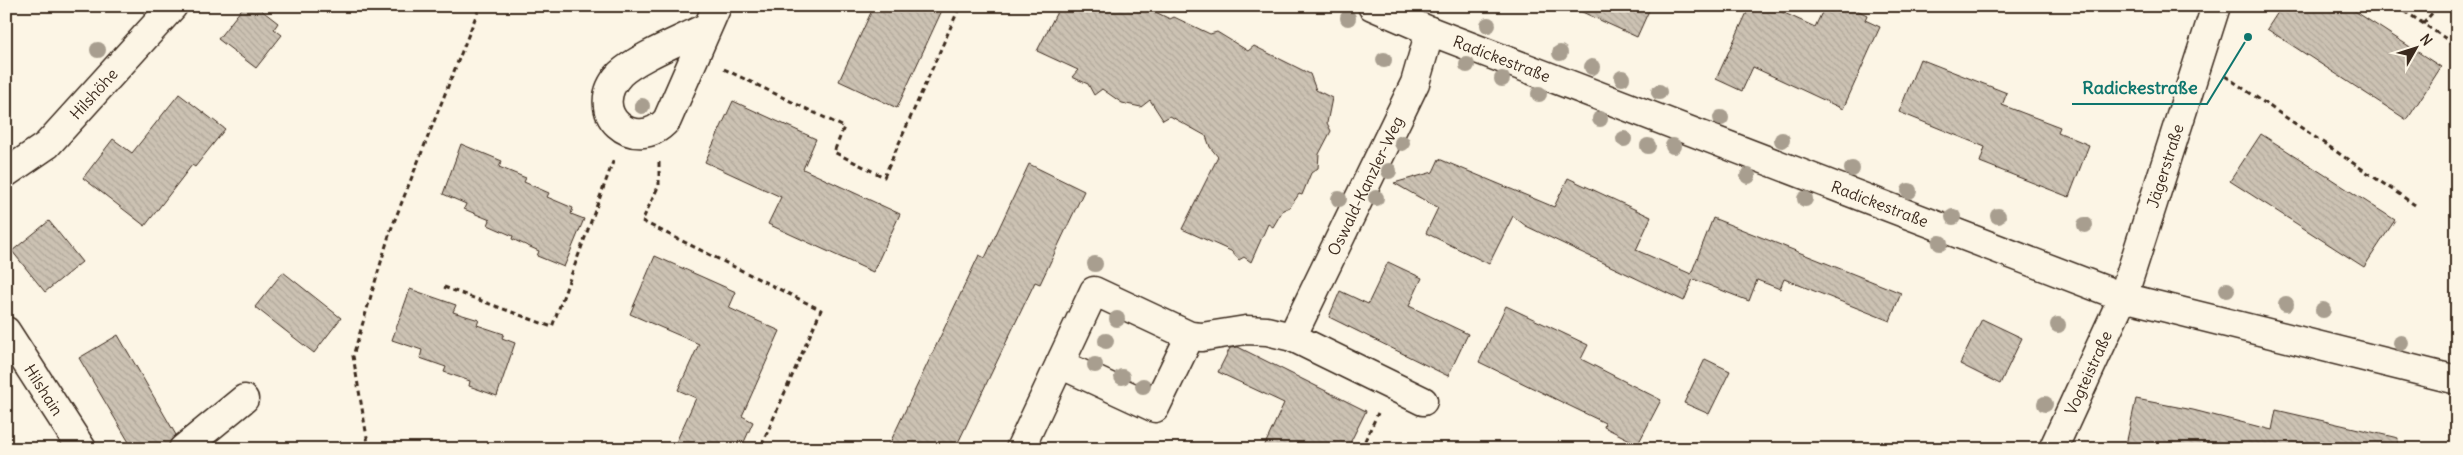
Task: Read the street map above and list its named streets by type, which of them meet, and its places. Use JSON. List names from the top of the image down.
{
  "streets": {
    "street": [
      "Radickestraße",
      "Hilshöhe",
      "Jägerstraße",
      "Oswald-Kanzler-Weg",
      "Vogteistraße",
      "Hilshain"
    ]
  },
  "crossings": [
    ["Radickestraße", "Jägerstraße"],
    ["Radickestraße", "Oswald-Kanzler-Weg"],
    ["Radickestraße", "Vogteistraße"],
    ["Jägerstraße", "Vogteistraße"]
  ],
  "places": ["Radickestraße"],
  "north": "top right"
}
